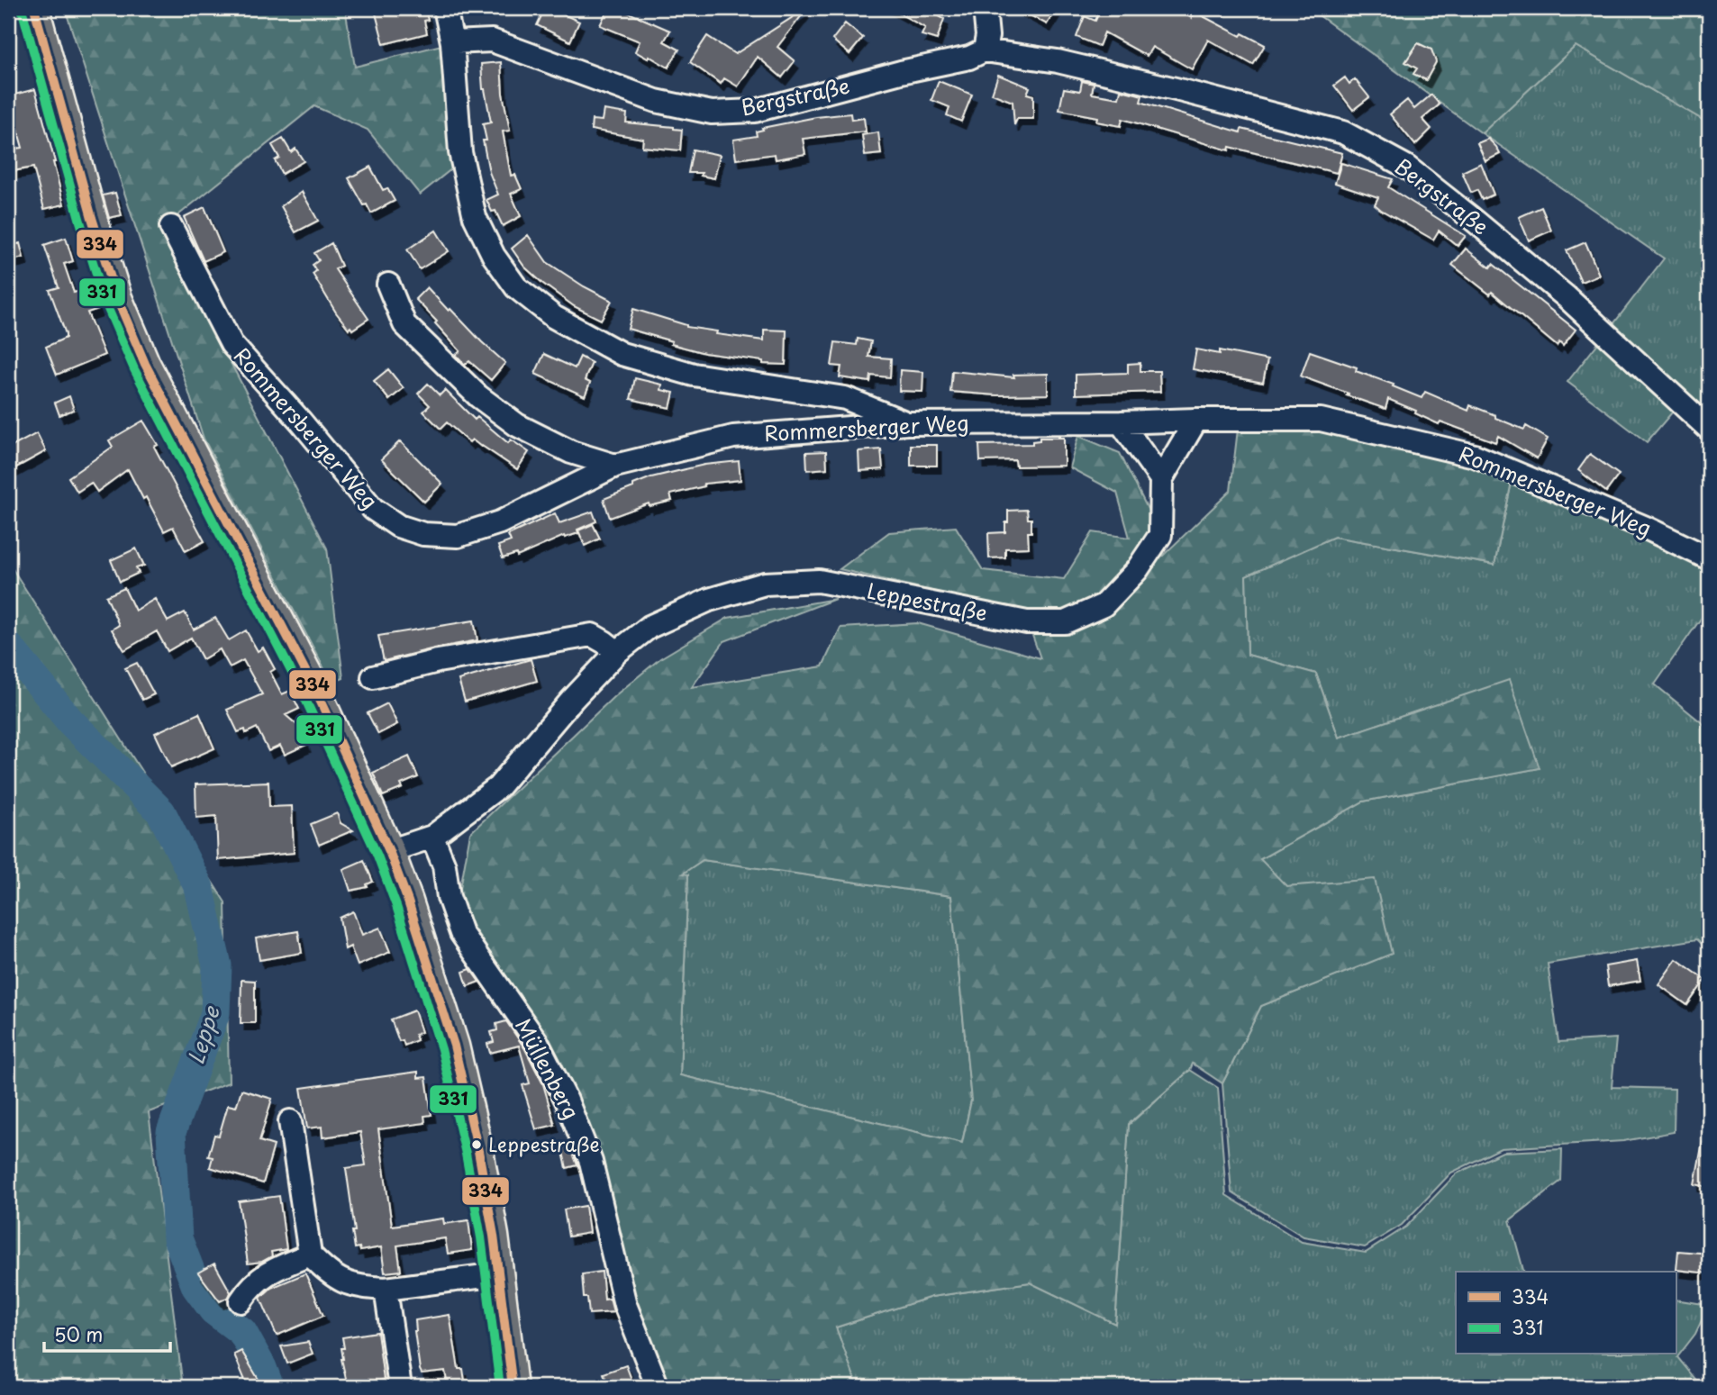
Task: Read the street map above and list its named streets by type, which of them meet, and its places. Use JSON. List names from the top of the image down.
{
  "streets": {
    "street": [
      "Bergstraße",
      "Rommersberger Weg",
      "Leppestraße",
      "Müllenberg"
    ]
  },
  "crossings": [
    ["Rommersberger Weg", "Leppestraße"],
    ["Leppestraße", "Müllenberg"]
  ],
  "water": ["Leppe"],
  "places": ["Leppestraße"],
  "lines": ["transit line 334", "transit line 331"],
  "legend": ["334", "331"],
  "scale_bar": "50 m"
}
